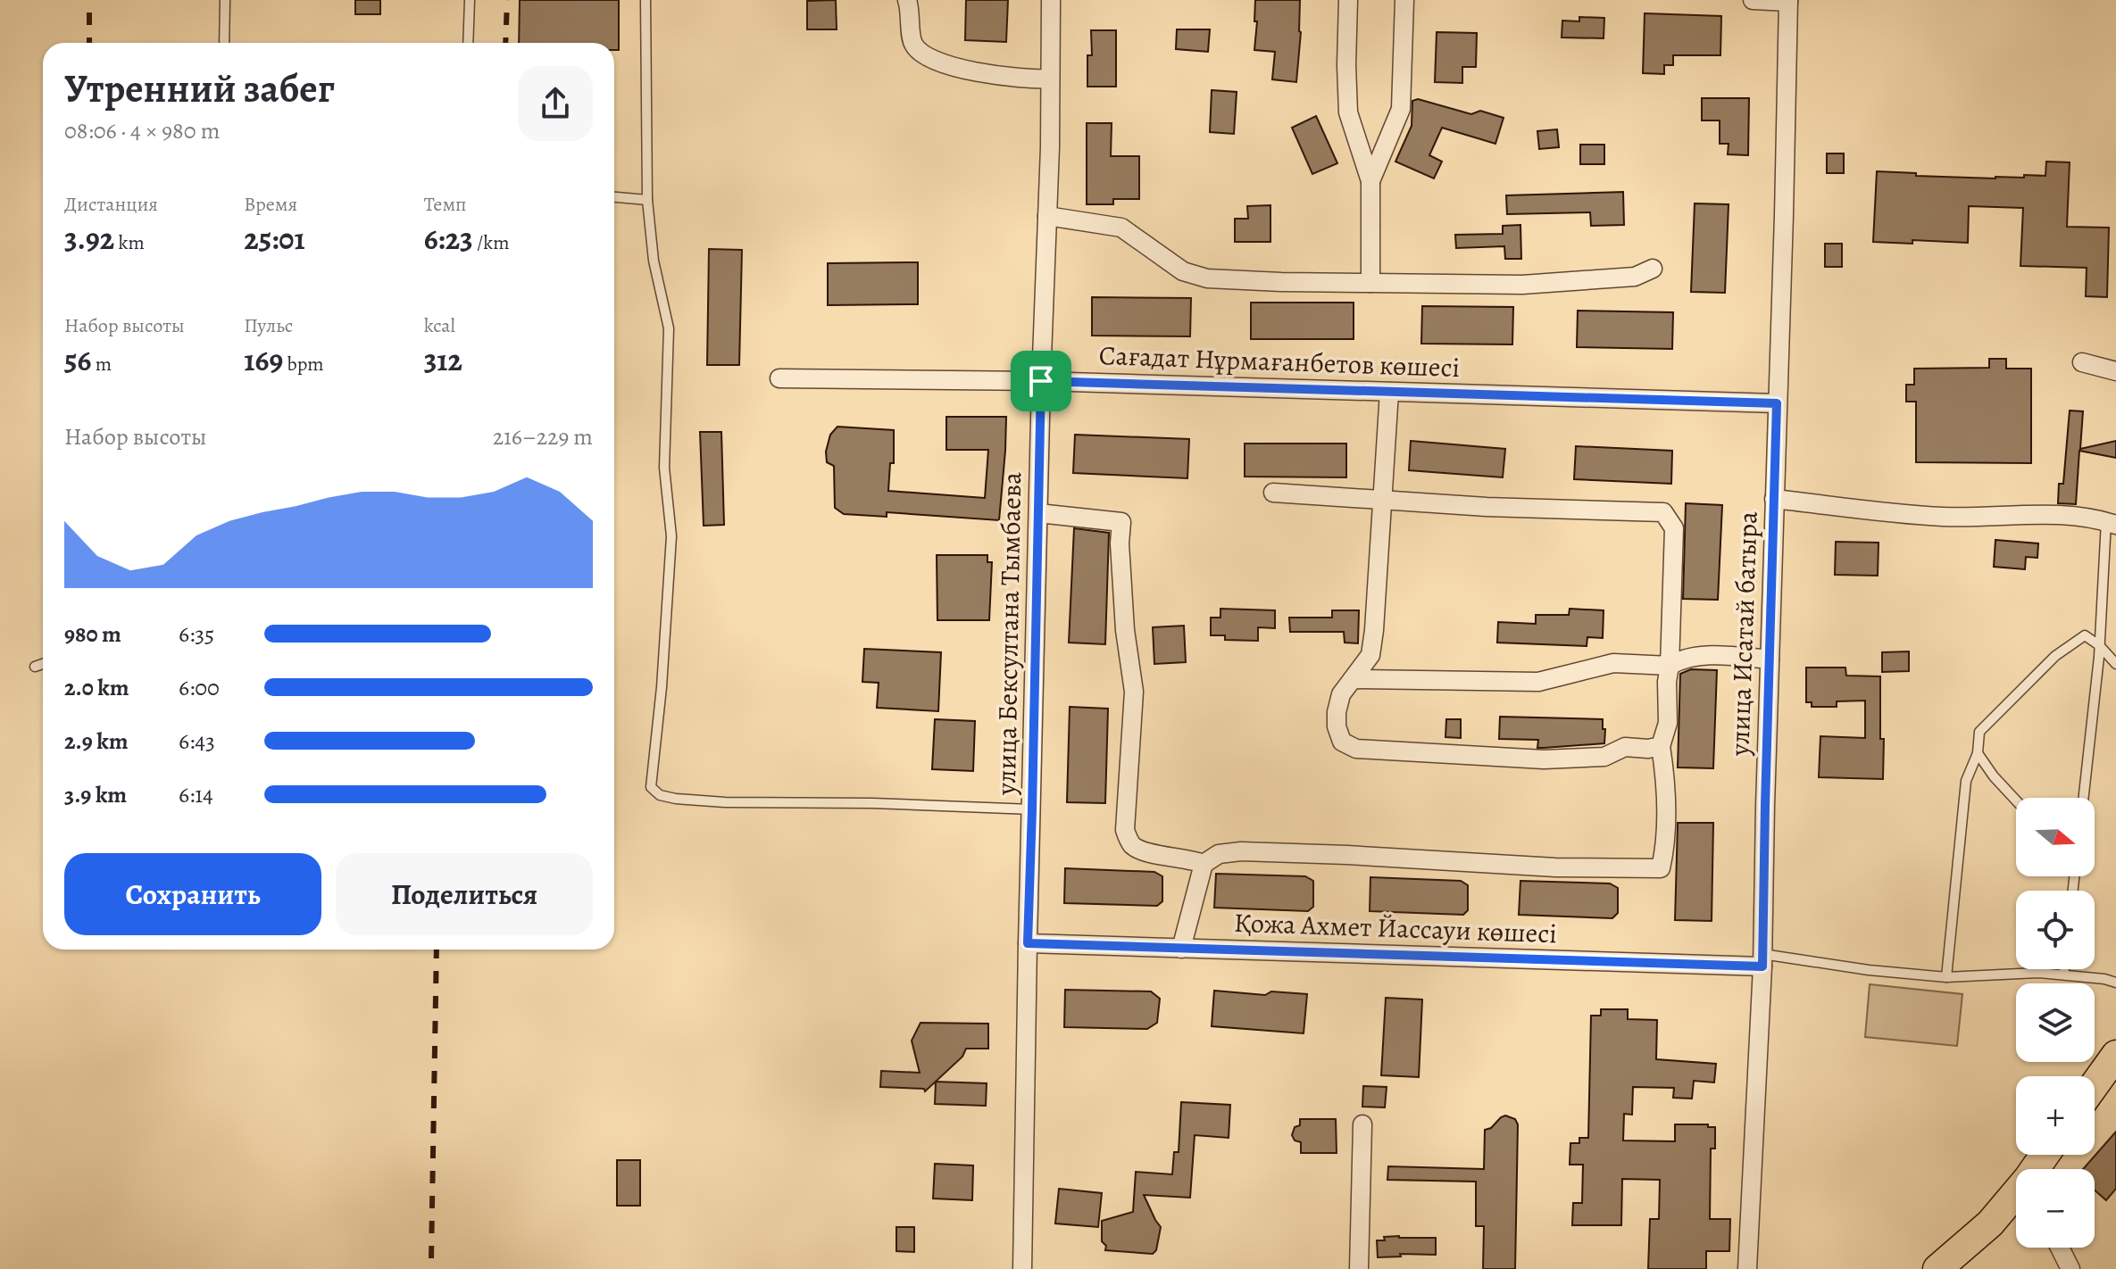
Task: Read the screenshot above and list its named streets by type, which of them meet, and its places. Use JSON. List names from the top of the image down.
{
  "streets": {
    "street": [
      "Сағадат Нұрмағанбетов көшесі",
      "улица Бексултана Тымбаева",
      "улица Исатай батыра",
      "Қожа Ахмет Йассауи көшесі"
    ]
  },
  "crossings": [
    ["Сағадат Нұрмағанбетов көшесі", "улица Бексултана Тымбаева"],
    ["Сағадат Нұрмағанбетов көшесі", "улица Исатай батыра"],
    ["улица Бексултана Тымбаева", "Қожа Ахмет Йассауи көшесі"],
    ["улица Исатай батыра", "Қожа Ахмет Йассауи көшесі"]
  ],
  "north": "right",
  "page": {
    "heading": ["Утренний забег", "08:06 · 4 × 980 m"],
    "stats": [
      ["Дистанция", "3.92 km"],
      ["Время", "25:01"],
      ["Темп", "6:23 /km"],
      ["Набор высоты", "56 m"],
      ["Пульс", "169 bpm"],
      ["kcal", "312"]
    ],
    "chart": ["Набор высоты", "216–229 m"],
    "list": [
      {
        "name": "980 m",
        "note": "6:35"
      },
      {
        "name": "2.0 km",
        "note": "6:00"
      },
      {
        "name": "2.9 km",
        "note": "6:43"
      },
      {
        "name": "3.9 km",
        "note": "6:14"
      }
    ],
    "map_buttons": ["+", "−"],
    "buttons": ["Сохранить", "Поделиться"]
  }
}
